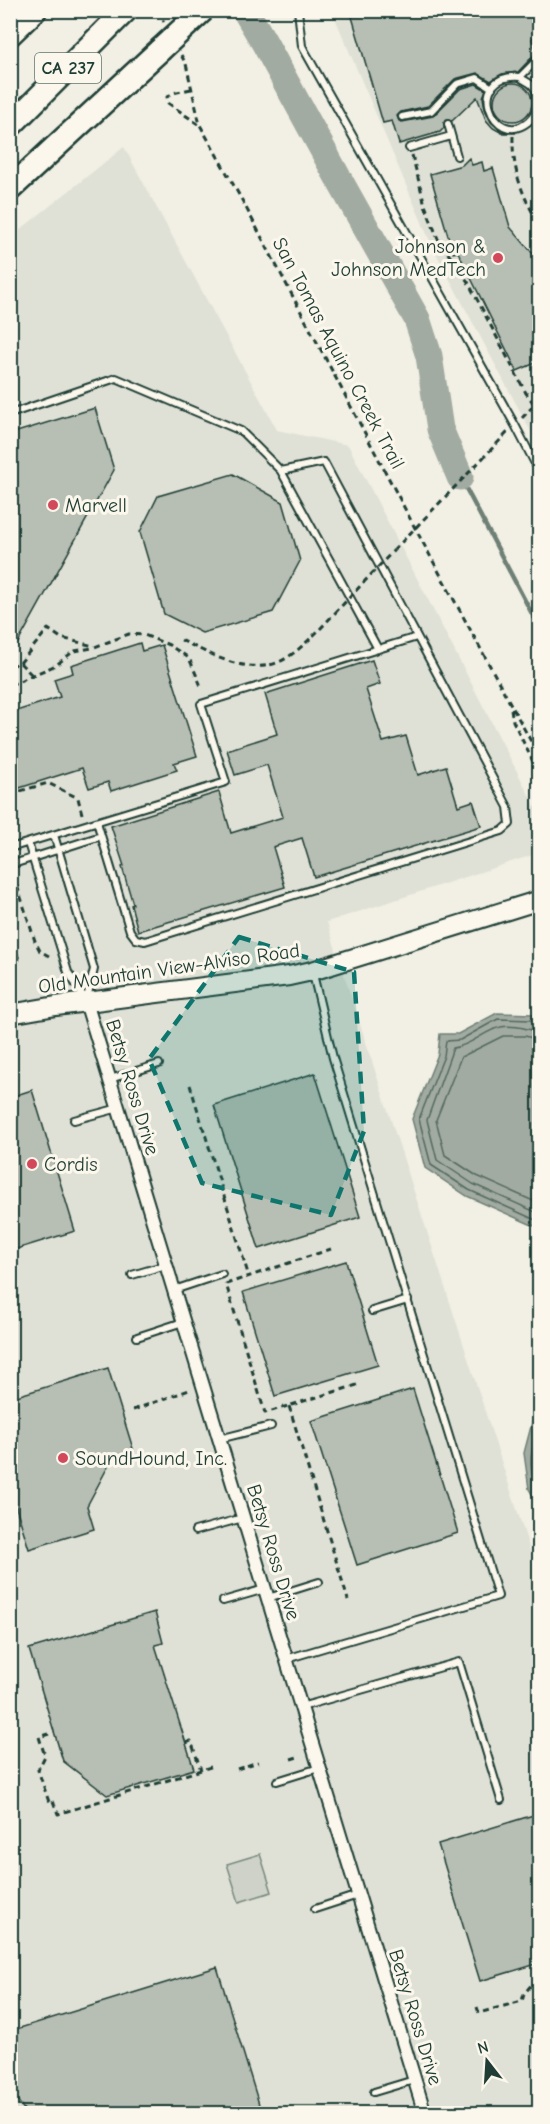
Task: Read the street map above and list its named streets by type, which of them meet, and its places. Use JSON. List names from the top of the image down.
{
  "streets": {
    "highway": ["CA 237"],
    "street": ["Old Mountain View-Alviso Road", "Betsy Ross Drive"],
    "path": ["San Tomas Aquino Creek Trail"]
  },
  "crossings": [
    ["Old Mountain View-Alviso Road", "Betsy Ross Drive"]
  ],
  "places": [
    "Johnson & Johnson MedTech",
    "Marvell",
    "Cordis",
    "SoundHound, Inc."
  ],
  "north": "top"
}
